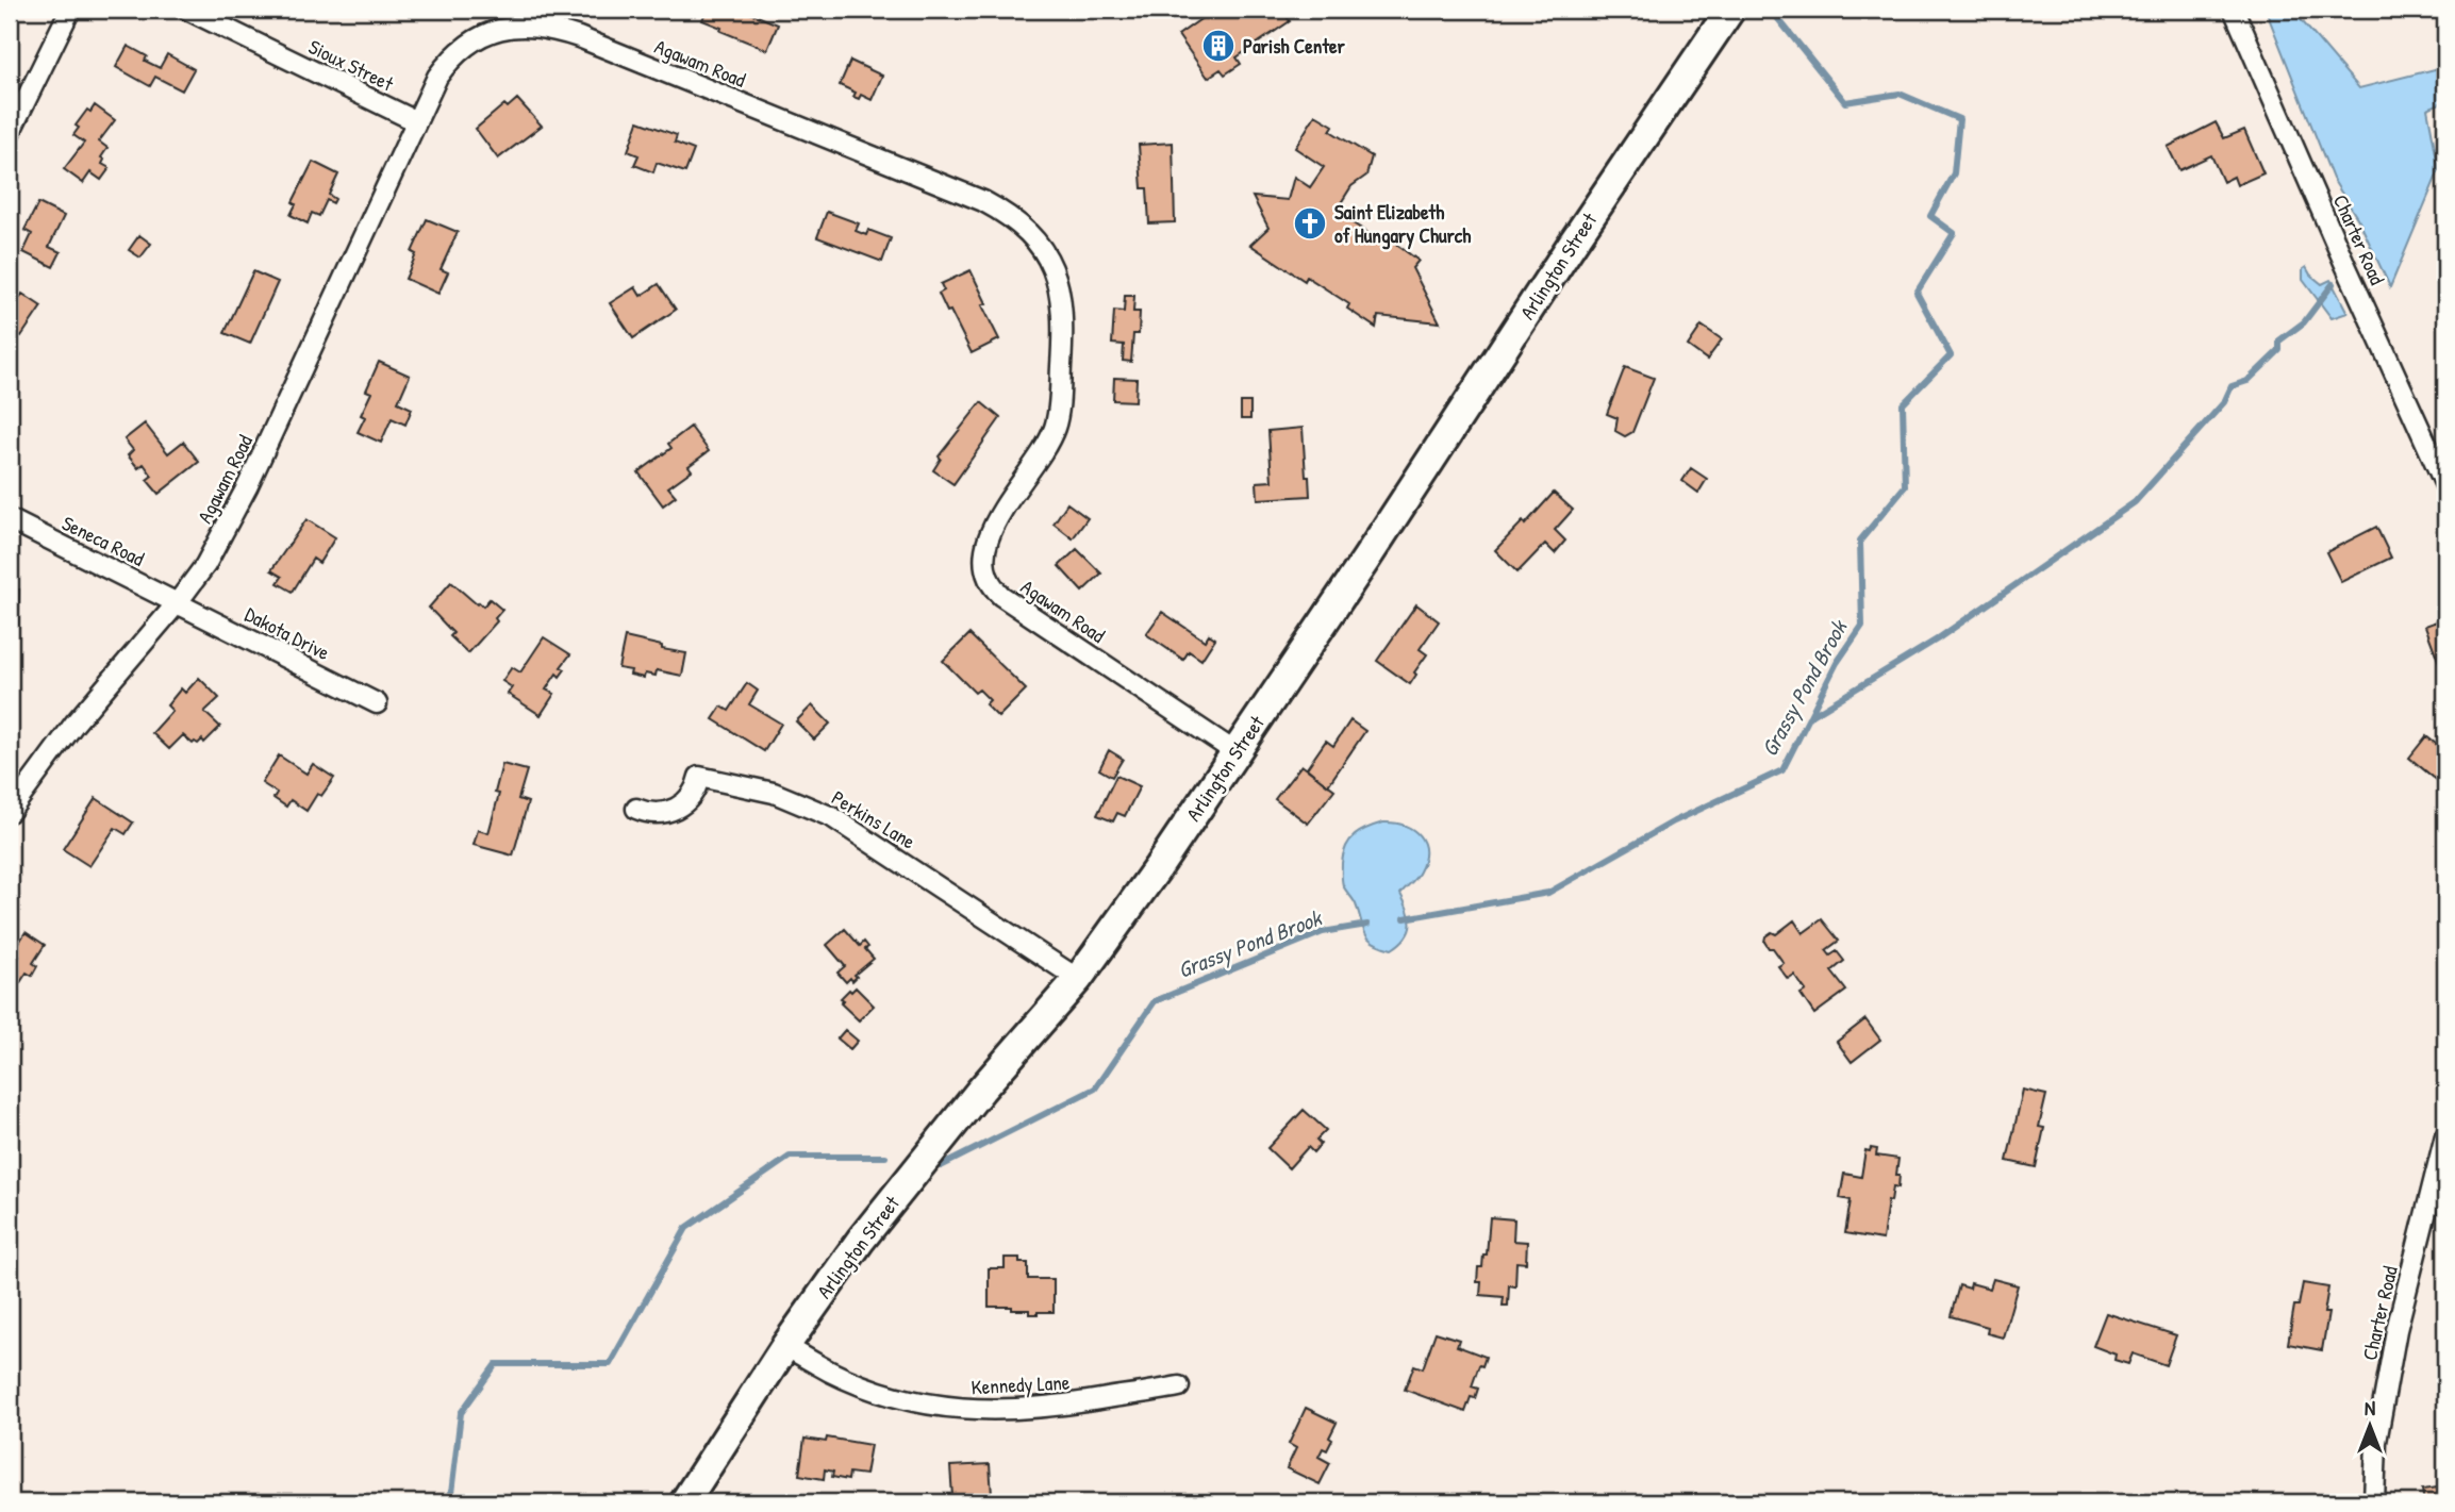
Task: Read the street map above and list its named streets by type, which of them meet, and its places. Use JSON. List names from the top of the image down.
{
  "streets": {
    "street": [
      "Agawam Road",
      "Sioux Street",
      "Charter Road",
      "Arlington Street",
      "Seneca Road",
      "Dakota Drive",
      "Perkins Lane",
      "Kennedy Lane"
    ]
  },
  "crossings": [
    ["Agawam Road", "Sioux Street"],
    ["Agawam Road", "Arlington Street"],
    ["Agawam Road", "Seneca Road"],
    ["Agawam Road", "Dakota Drive"],
    ["Arlington Street", "Perkins Lane"],
    ["Arlington Street", "Kennedy Lane"],
    ["Seneca Road", "Dakota Drive"]
  ],
  "water": ["Grassy Pond Brook"],
  "places": {
    "building": ["Parish Center"],
    "church": ["Saint Elizabeth of Hungary Church"]
  },
  "north": "top"
}
